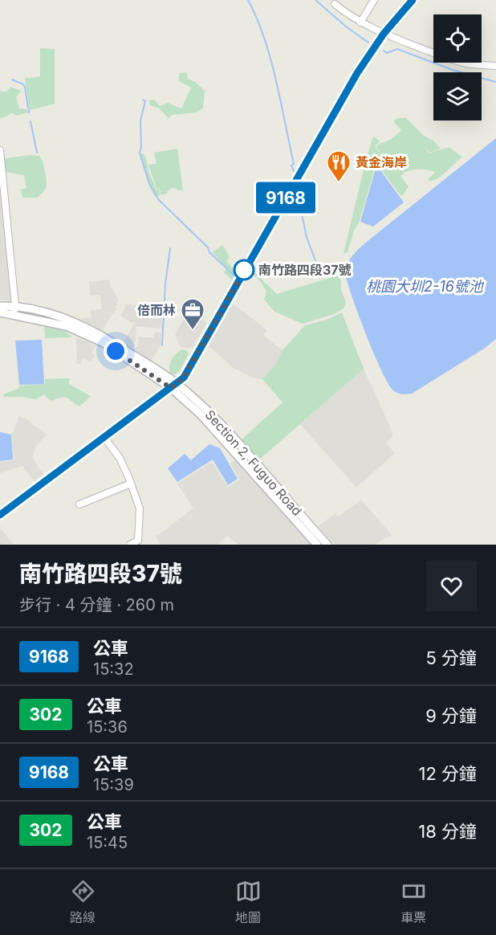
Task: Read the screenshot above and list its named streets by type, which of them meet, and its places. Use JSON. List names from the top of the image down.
{
  "streets": {
    "street": ["Section 2, Fuguo Road"]
  },
  "water": ["桃園大圳2-16號池"],
  "places": {
    "restaurant": ["黃金海岸"],
    "other": ["南竹路四段37號"],
    "office": ["倍而林"]
  },
  "lines": ["bus line 9168"],
  "page": {
    "on_map": "9168",
    "heading": ["南竹路四段37號", "步行 · 4 分鐘 · 260 m"],
    "list": [
      {
        "mark": "9168",
        "name": "公車",
        "note": "15:32",
        "value": "5 分鐘"
      },
      {
        "mark": "302",
        "name": "公車",
        "note": "15:36",
        "value": "9 分鐘"
      },
      {
        "mark": "9168",
        "name": "公車",
        "note": "15:39",
        "value": "12 分鐘"
      },
      {
        "mark": "302",
        "name": "公車",
        "note": "15:45",
        "value": "18 分鐘"
      }
    ],
    "tabs": ["路線", "地圖", "車票"]
  }
}
